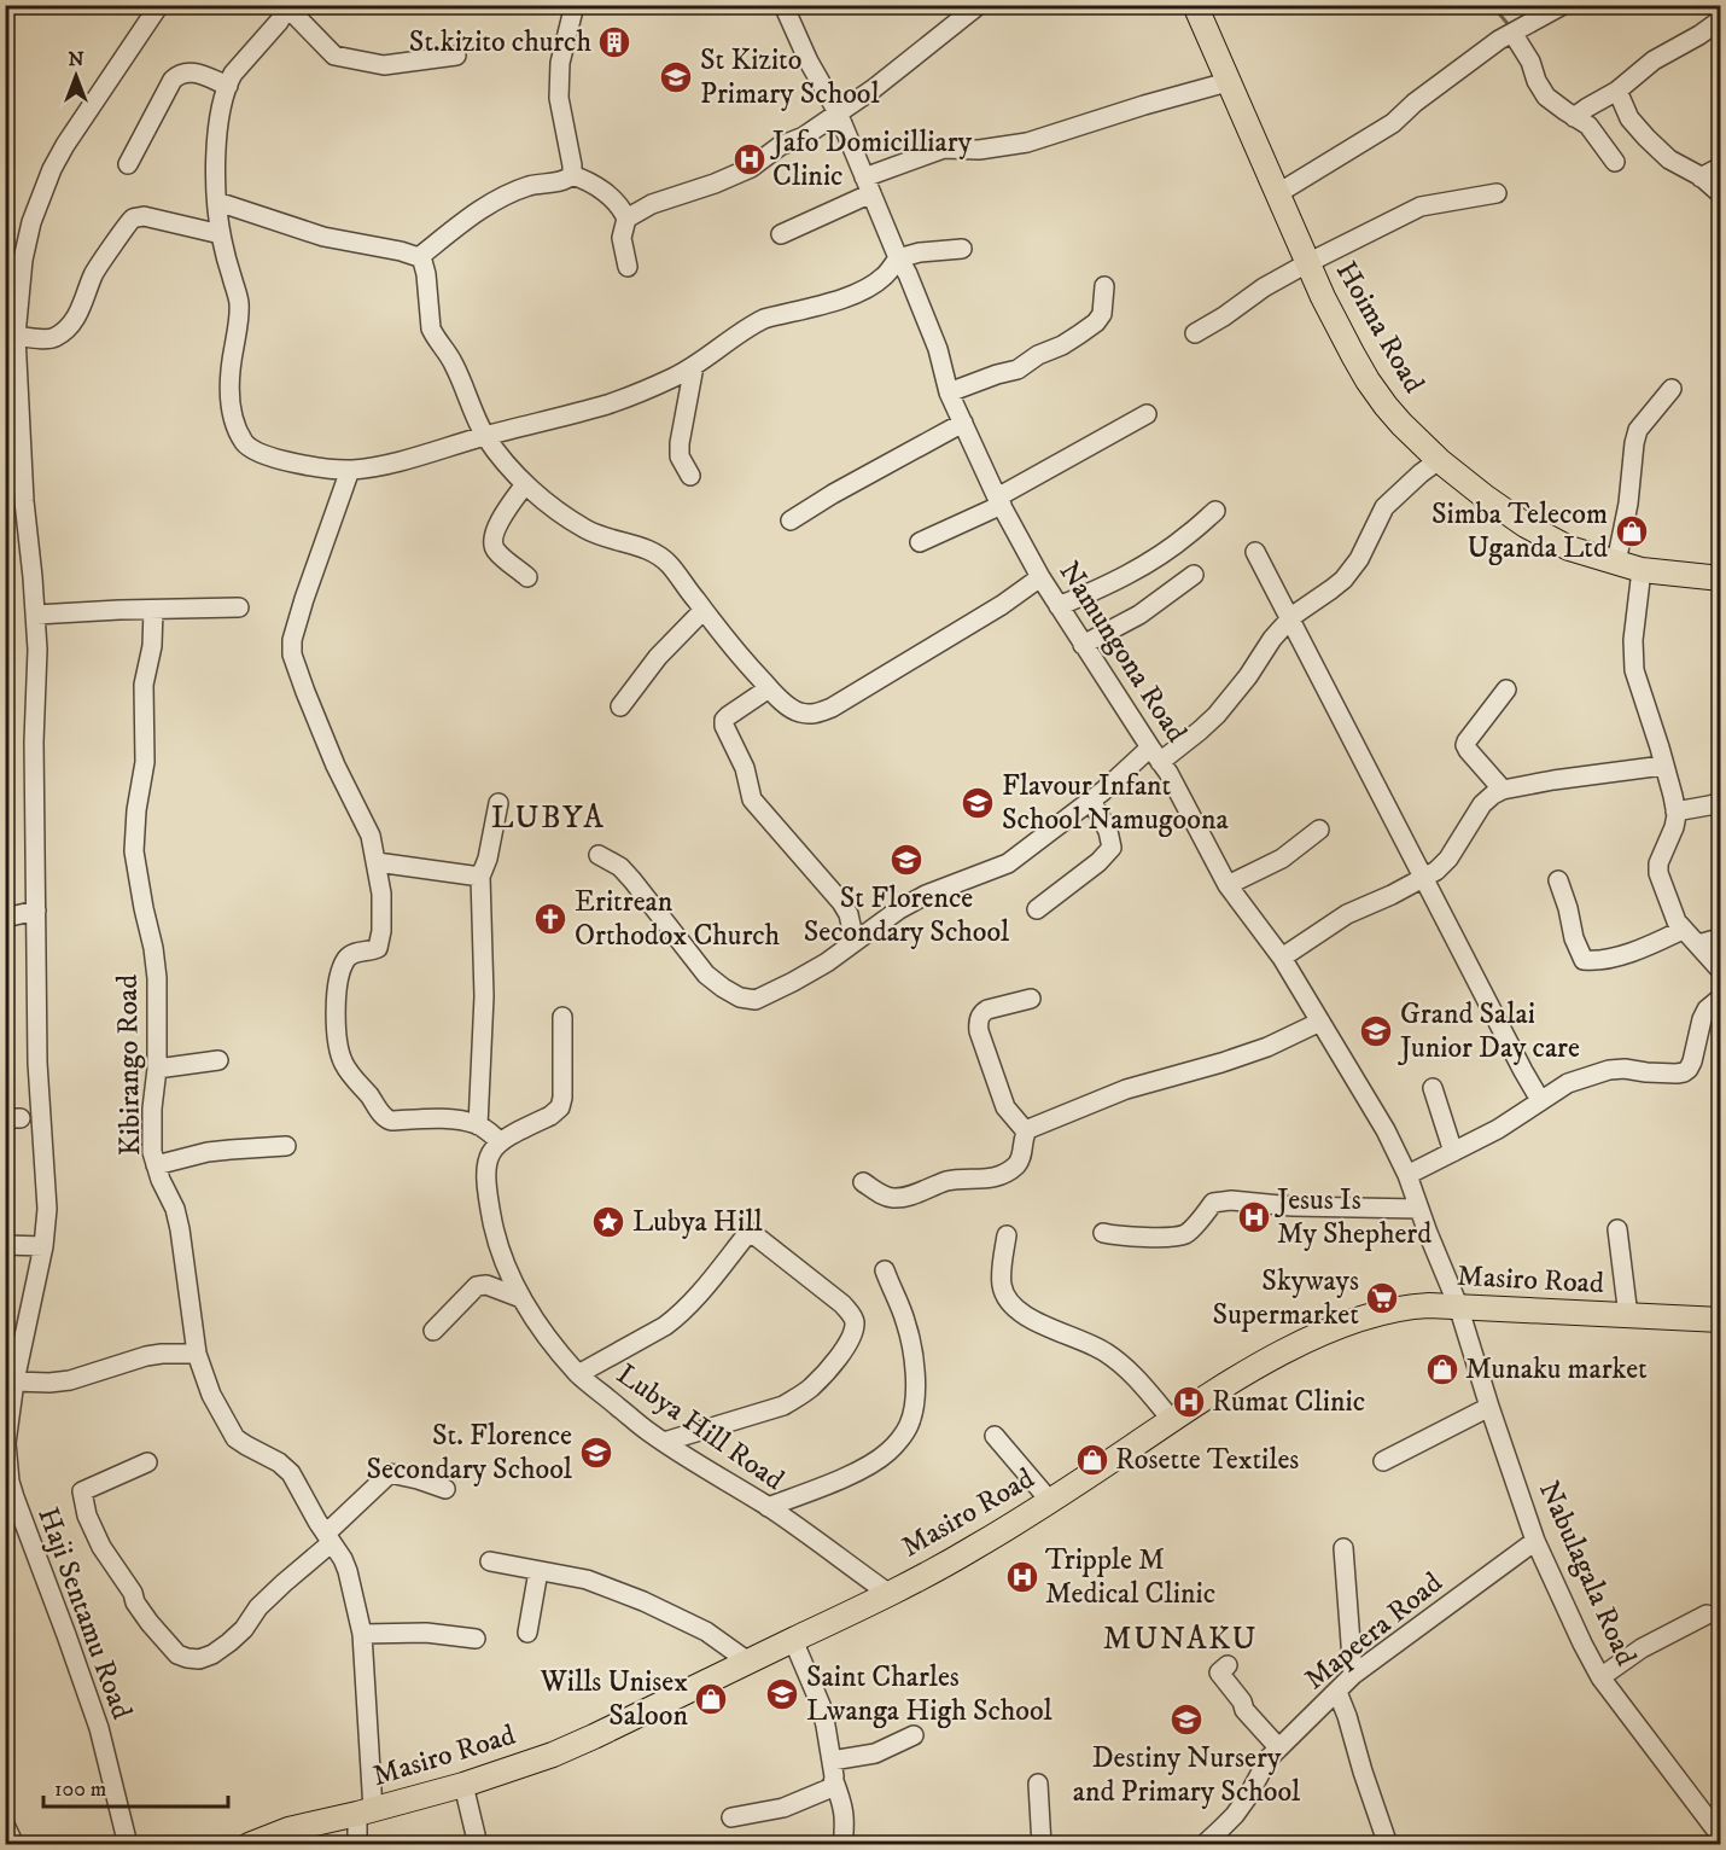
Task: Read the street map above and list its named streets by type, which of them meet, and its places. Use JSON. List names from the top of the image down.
{
  "streets": {
    "main road": ["Hoima Road", "Masiro Road"],
    "street": [
      "Namungona Road",
      "Kibirango Road",
      "Lubya Hill Road",
      "Nabulagala Road",
      "Haji Sentamu Road",
      "Mapeera Road"
    ]
  },
  "crossings": [
    ["Namungona Road", "Masiro Road"],
    ["Namungona Road", "Nabulagala Road"],
    ["Kibirango Road", "Masiro Road"],
    ["Masiro Road", "Lubya Hill Road"],
    ["Masiro Road", "Nabulagala Road"],
    ["Nabulagala Road", "Mapeera Road"]
  ],
  "districts": ["LUBYA", "MUNAKU"],
  "places": {
    "building": ["St.kizito church"],
    "school or university": [
      "St Kizito Primary School",
      "Flavour Infant School Namugoona",
      "St Florence Secondary School",
      "Grand Salai Junior Day care",
      "St. Florence Secondary School",
      "Saint Charles Lwanga High School",
      "Destiny Nursery and Primary School"
    ],
    "hospital": [
      "Jafo Domicilliary Clinic",
      "Jesus Is My Shepherd",
      "Rumat Clinic",
      "Tripple M Medical Clinic"
    ],
    "shop": [
      "Simba Telecom Uganda Ltd",
      "Munaku market",
      "Rosette Textiles",
      "Wills Unisex Saloon"
    ],
    "church": ["Eritrean Orthodox Church"],
    "place": ["Lubya Hill"],
    "supermarket": ["Skyways Supermarket"]
  },
  "scale_bar": "100 m",
  "north": "top"
}
